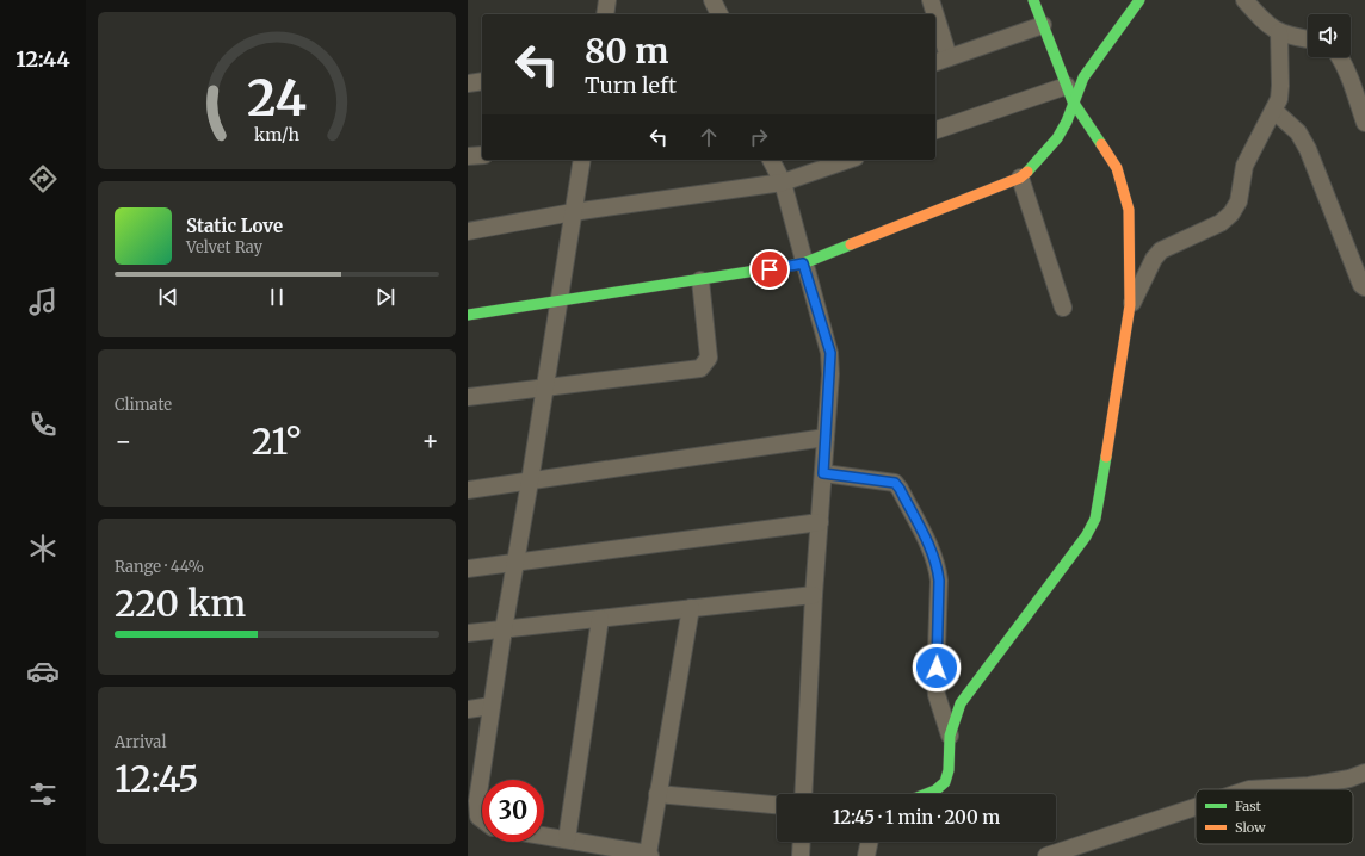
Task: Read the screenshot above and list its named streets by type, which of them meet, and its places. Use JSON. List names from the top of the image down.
{
  "legend": ["Fast", "Slow"],
  "page": {
    "tabs": "12:44",
    "turn": ["80 m", "Turn left"],
    "song": ["Static Love", "Velvet Ray"],
    "tile": [
      "Climate",
      ["Range · 44%", "220 km"],
      ["Arrival", "12:45"]
    ],
    "heat": ["−", "21°", "+"],
    "limit": "30",
    "trip": "12:45 · 1 min · 200 m",
    "gauge": ["24", "km/h"]
  }
}
